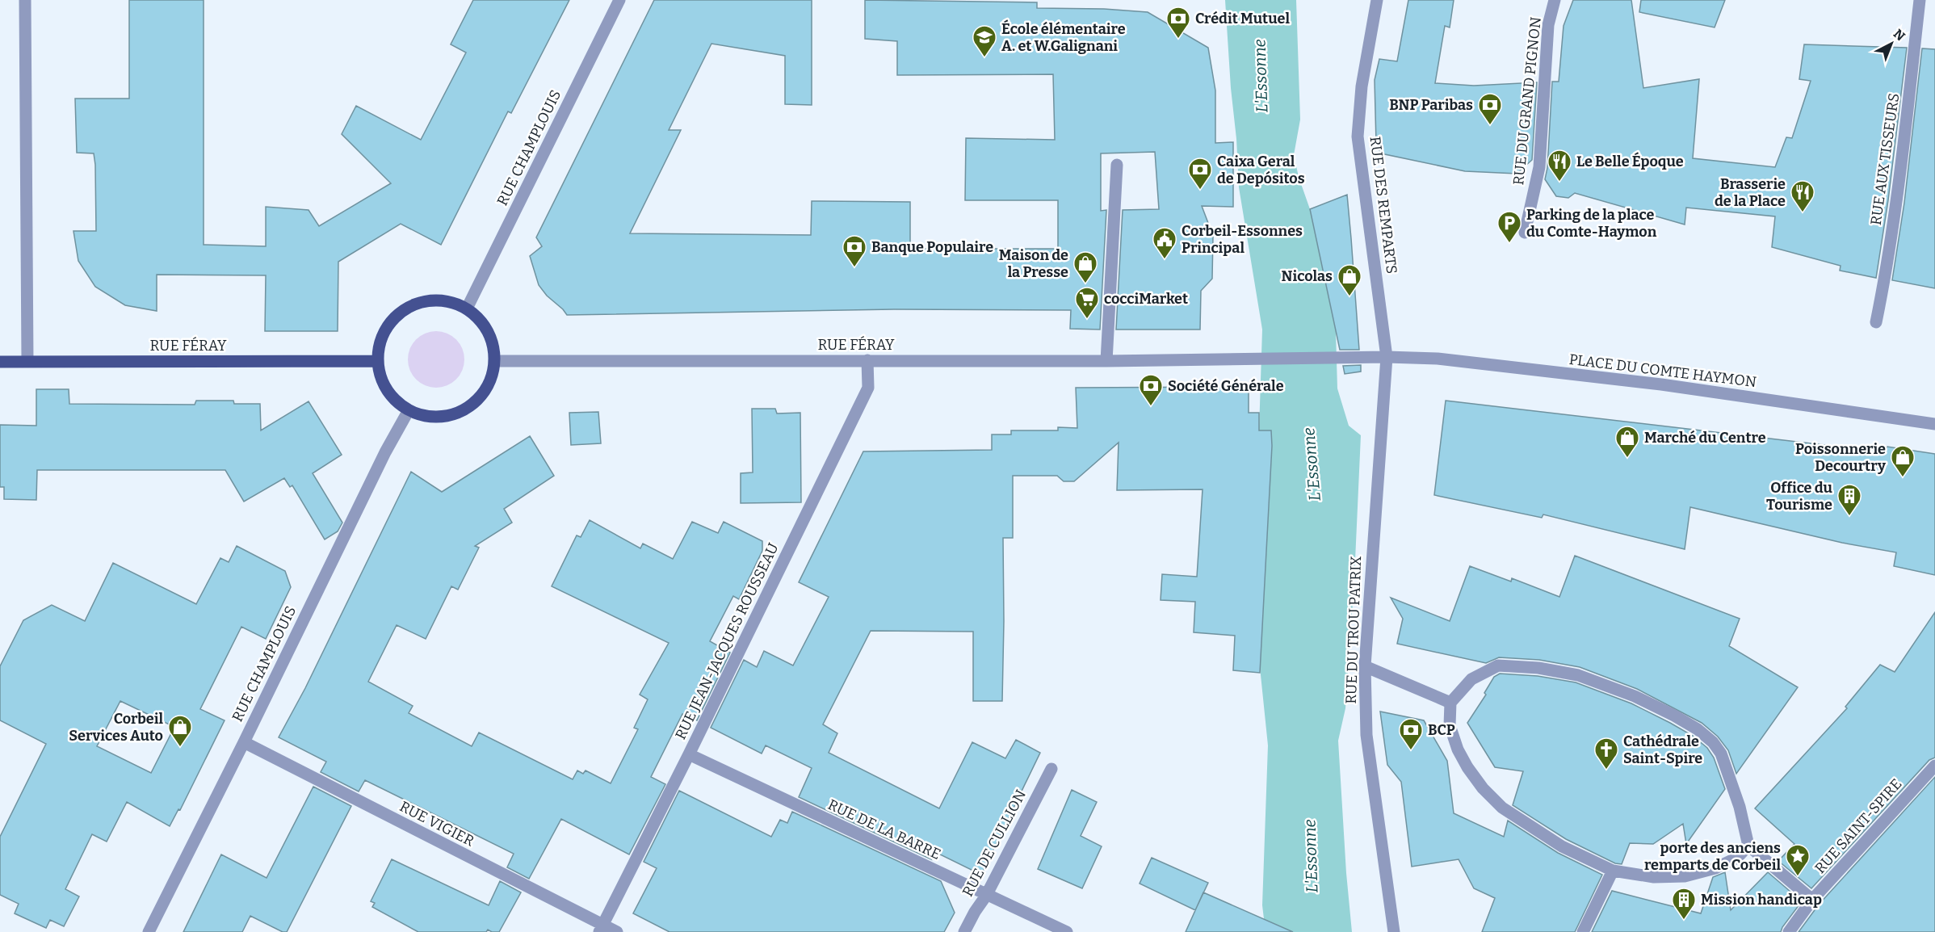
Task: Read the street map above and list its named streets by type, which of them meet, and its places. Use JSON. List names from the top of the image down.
{
  "streets": {
    "main road": ["RUE FÉRAY"],
    "street": [
      "RUE DU GRAND PIGNON",
      "RUE CHAMPLOUIS",
      "RUE AUX TISSEURS",
      "RUE DES REMPARTS",
      "PLACE DU COMTE HAYMON",
      "RUE DU TROU PATRIX",
      "RUE JEAN-JACQUES ROUSSEAU",
      "RUE VIGIER",
      "RUE SAINT-SPIRE",
      "RUE DE LA BARRE",
      "RUE DE CULLION"
    ]
  },
  "crossings": [
    ["RUE CHAMPLOUIS", "RUE FÉRAY"],
    ["RUE CHAMPLOUIS", "RUE VIGIER"],
    ["RUE DES REMPARTS", "PLACE DU COMTE HAYMON"],
    ["RUE DES REMPARTS", "RUE DU TROU PATRIX"],
    ["RUE FÉRAY", "PLACE DU COMTE HAYMON"],
    ["RUE FÉRAY", "RUE JEAN-JACQUES ROUSSEAU"],
    ["PLACE DU COMTE HAYMON", "RUE DU TROU PATRIX"],
    ["RUE JEAN-JACQUES ROUSSEAU", "RUE VIGIER"],
    ["RUE JEAN-JACQUES ROUSSEAU", "RUE DE LA BARRE"],
    ["RUE DE LA BARRE", "RUE DE CULLION"]
  ],
  "water": ["L'Essonne"],
  "places": {
    "bank": [
      "Crédit Mutuel",
      "BNP Paribas",
      "Caixa Geral de Depósitos",
      "Banque Populaire",
      "Société Générale",
      "BCP"
    ],
    "school or university": ["École élémentaire A. et W.Galignani"],
    "restaurant": ["Le Belle Époque", "Brasserie de la Place"],
    "parking": ["Parking de la place du Comte-Haymon"],
    "public building": ["Corbeil-Essonnes Principal"],
    "shop": [
      "Maison de la Presse",
      "Nicolas",
      "Marché du Centre",
      "Poissonnerie Decourtry",
      "Corbeil Services Auto"
    ],
    "supermarket": ["cocciMarket"],
    "building": ["Office du Tourisme", "Mission handicap"],
    "church": ["Cathédrale Saint-Spire"],
    "place": ["porte des anciens remparts de Corbeil"]
  },
  "north": "top right"
}
